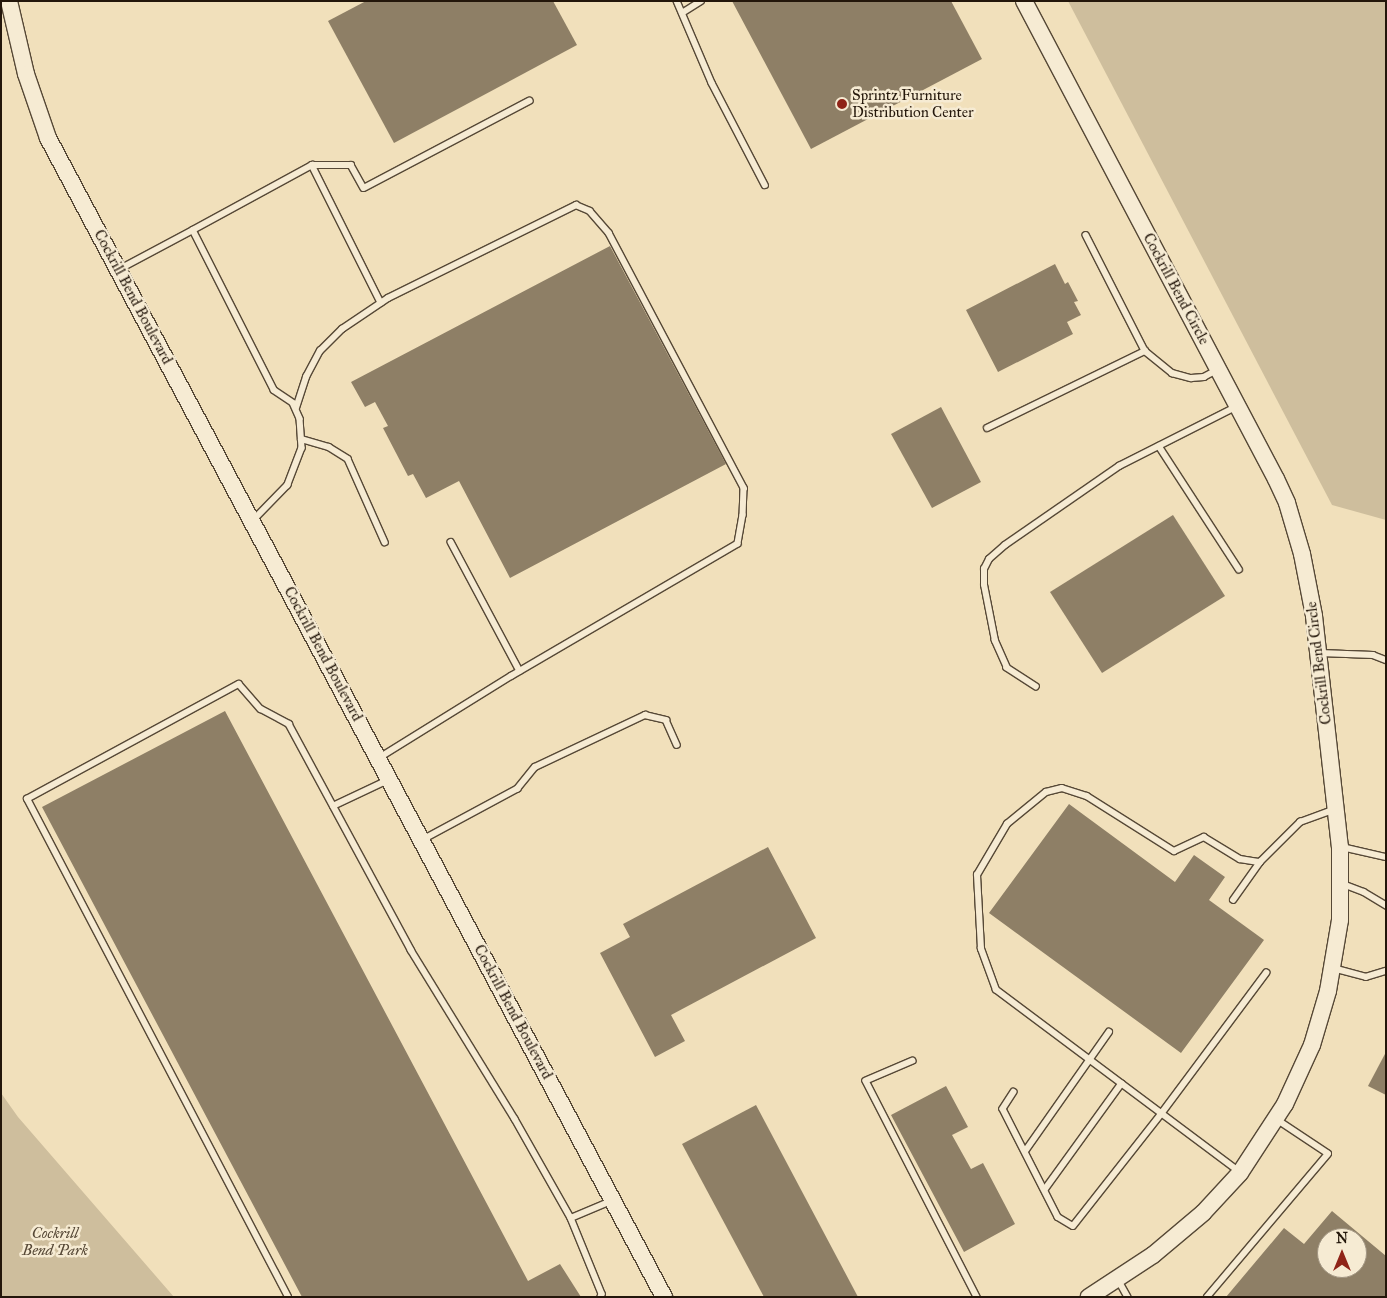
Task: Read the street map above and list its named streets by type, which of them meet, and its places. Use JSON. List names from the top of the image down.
{
  "streets": {
    "street": ["Cockrill Bend Circle", "Cockrill Bend Boulevard"]
  },
  "parks": ["Cockrill Bend Park"],
  "places": ["Sprintz Furniture Distribution Center"],
  "north": "top"
}
